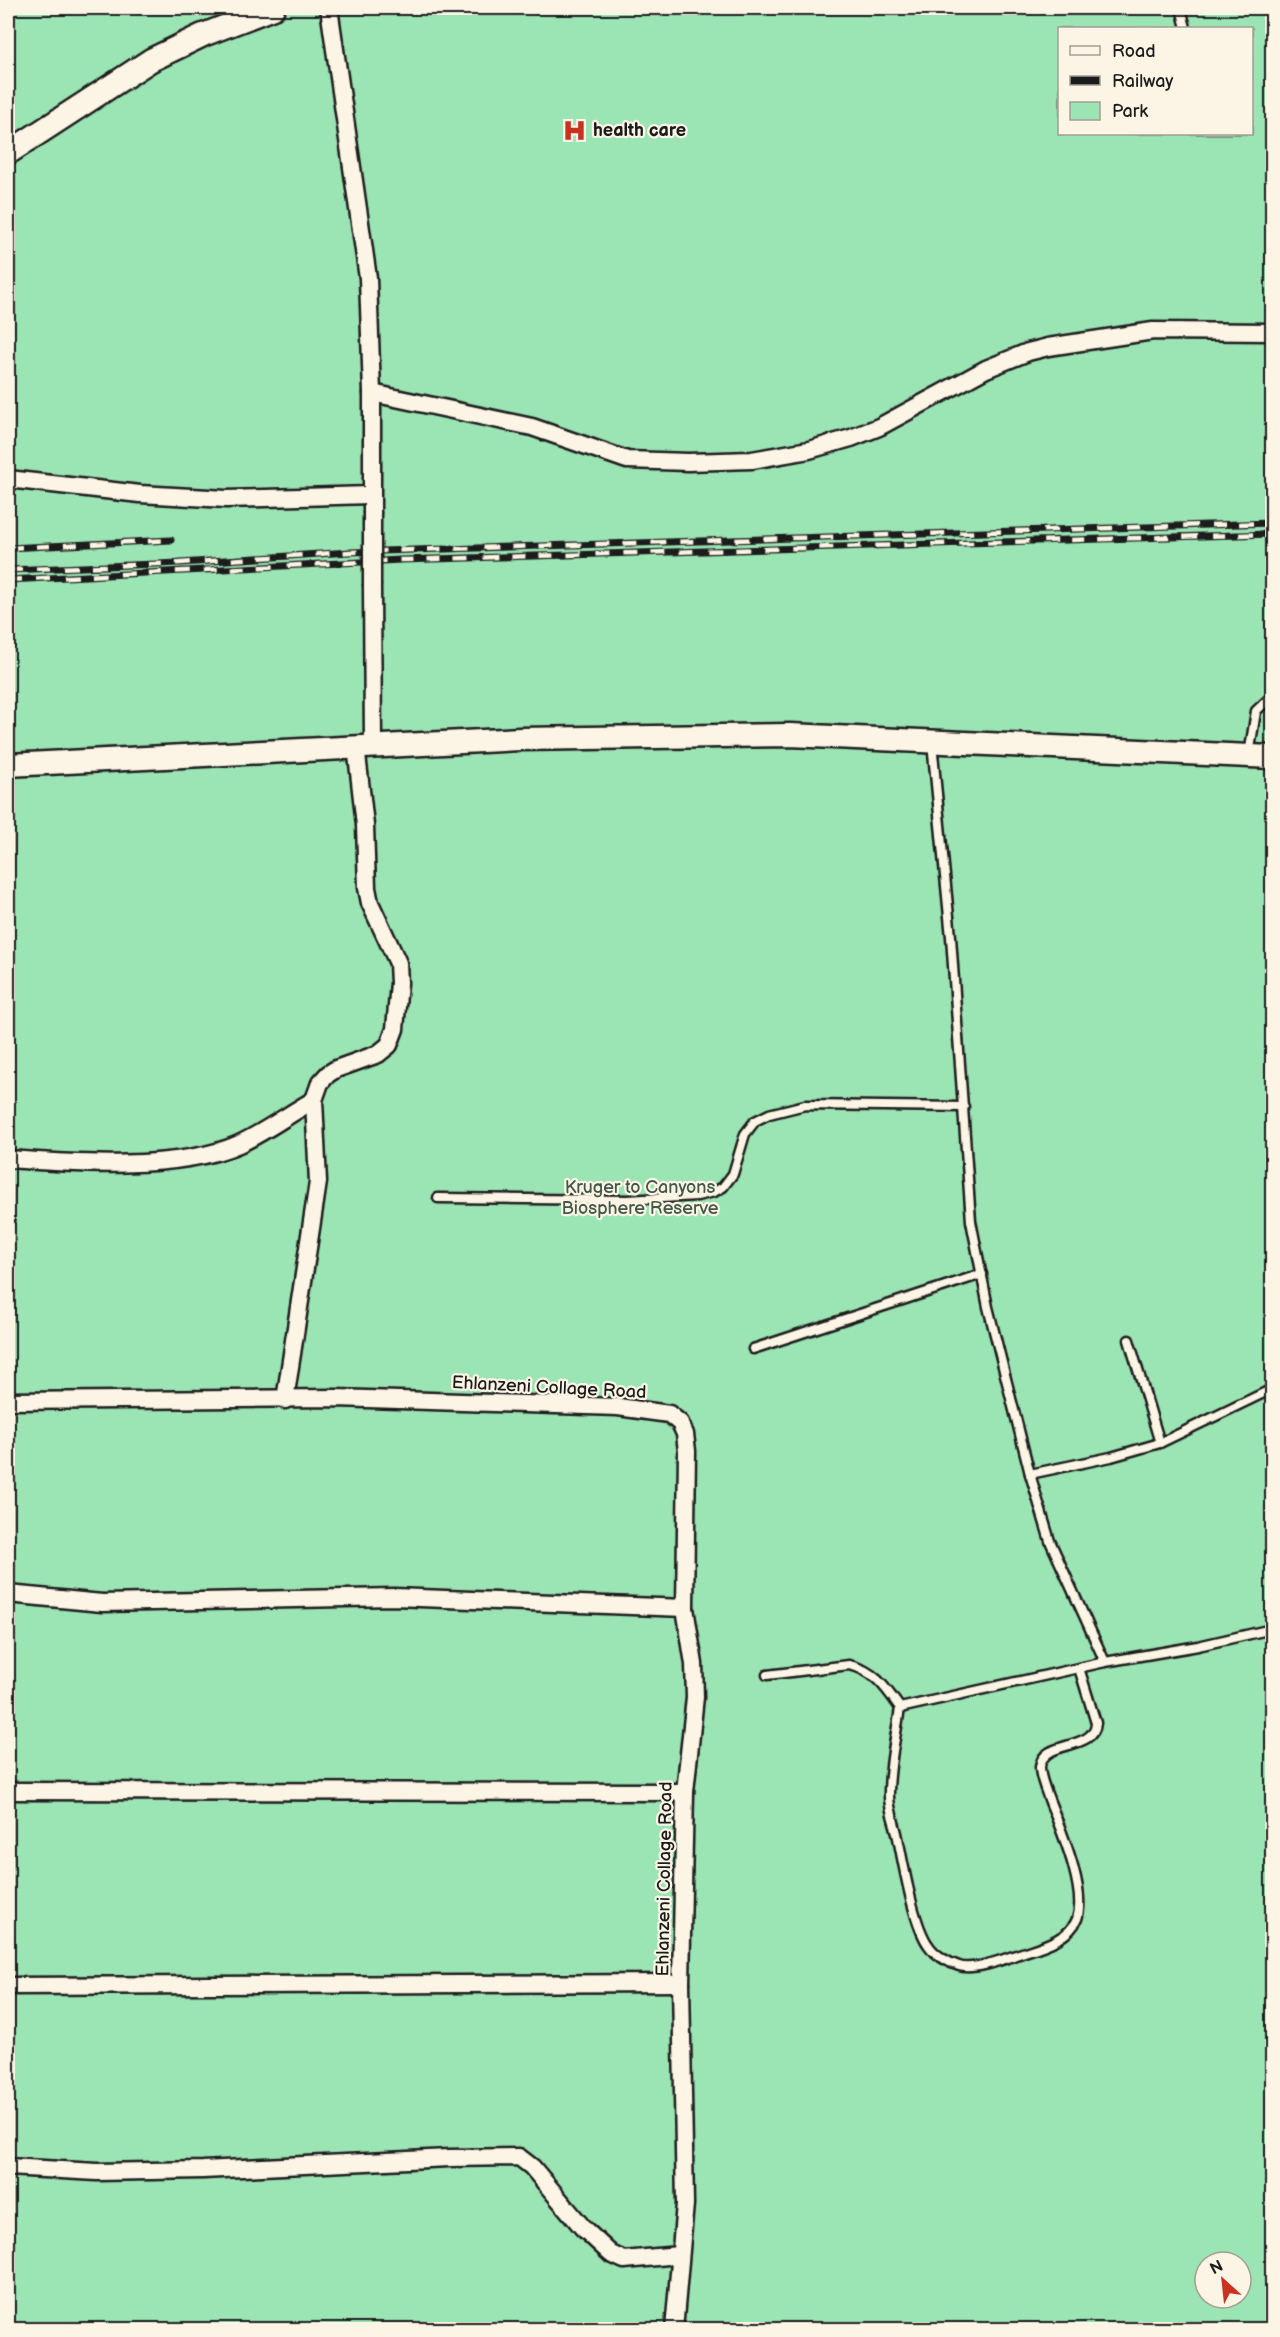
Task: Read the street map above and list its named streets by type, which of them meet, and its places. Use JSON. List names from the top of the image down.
{
  "streets": {
    "street": ["Ehlanzeni Collage Road"]
  },
  "parks": ["Kruger to Canyons Biosphere Reserve"],
  "places": {
    "hospital": ["health care"]
  },
  "legend": ["Road", "Railway", "Park"],
  "north": "top left"
}
